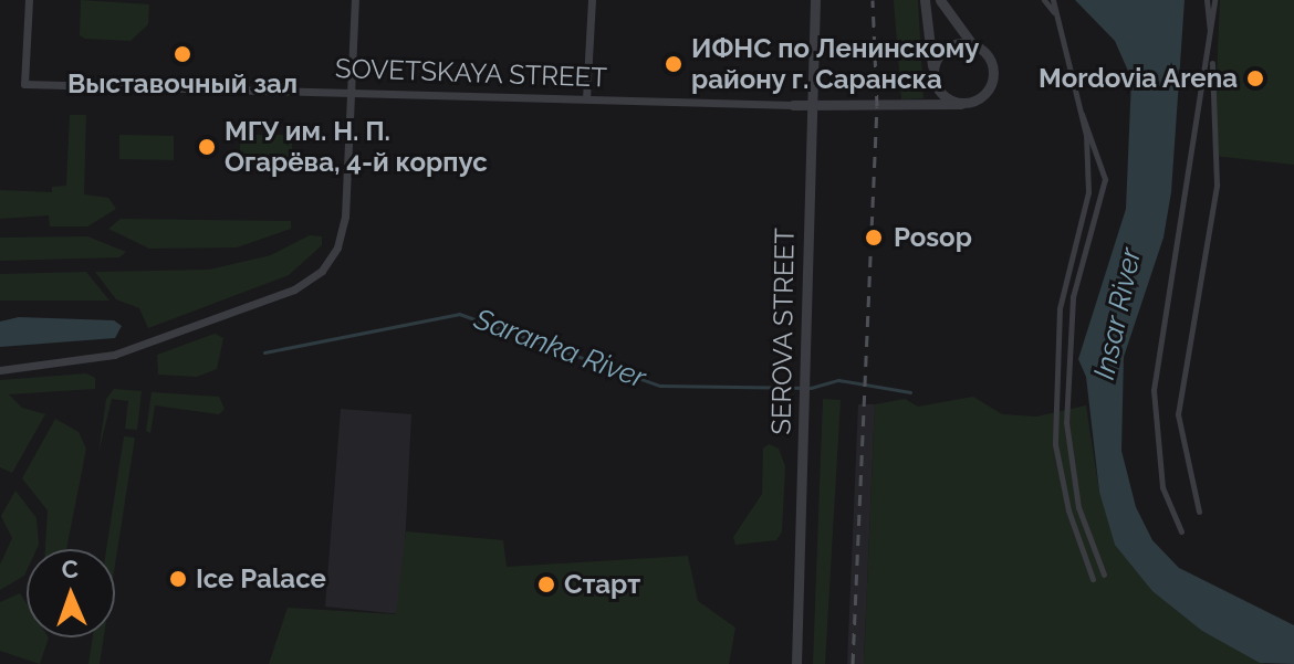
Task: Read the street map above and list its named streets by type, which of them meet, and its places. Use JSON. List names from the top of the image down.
{
  "streets": {
    "street": ["SOVETSKAYA STREET", "SEROVA STREET"]
  },
  "crossings": [
    ["SOVETSKAYA STREET", "SEROVA STREET"]
  ],
  "water": ["Insar River", "Saranka River"],
  "places": [
    "Выставочный зал",
    "ИФНС по Ленинскому району г. Саранска",
    "Mordovia Arena",
    "МГУ им. Н. П. Огарёва, 4-й корпус",
    "Posop",
    "Ice Palace",
    "Старт"
  ],
  "north": "top"
}
